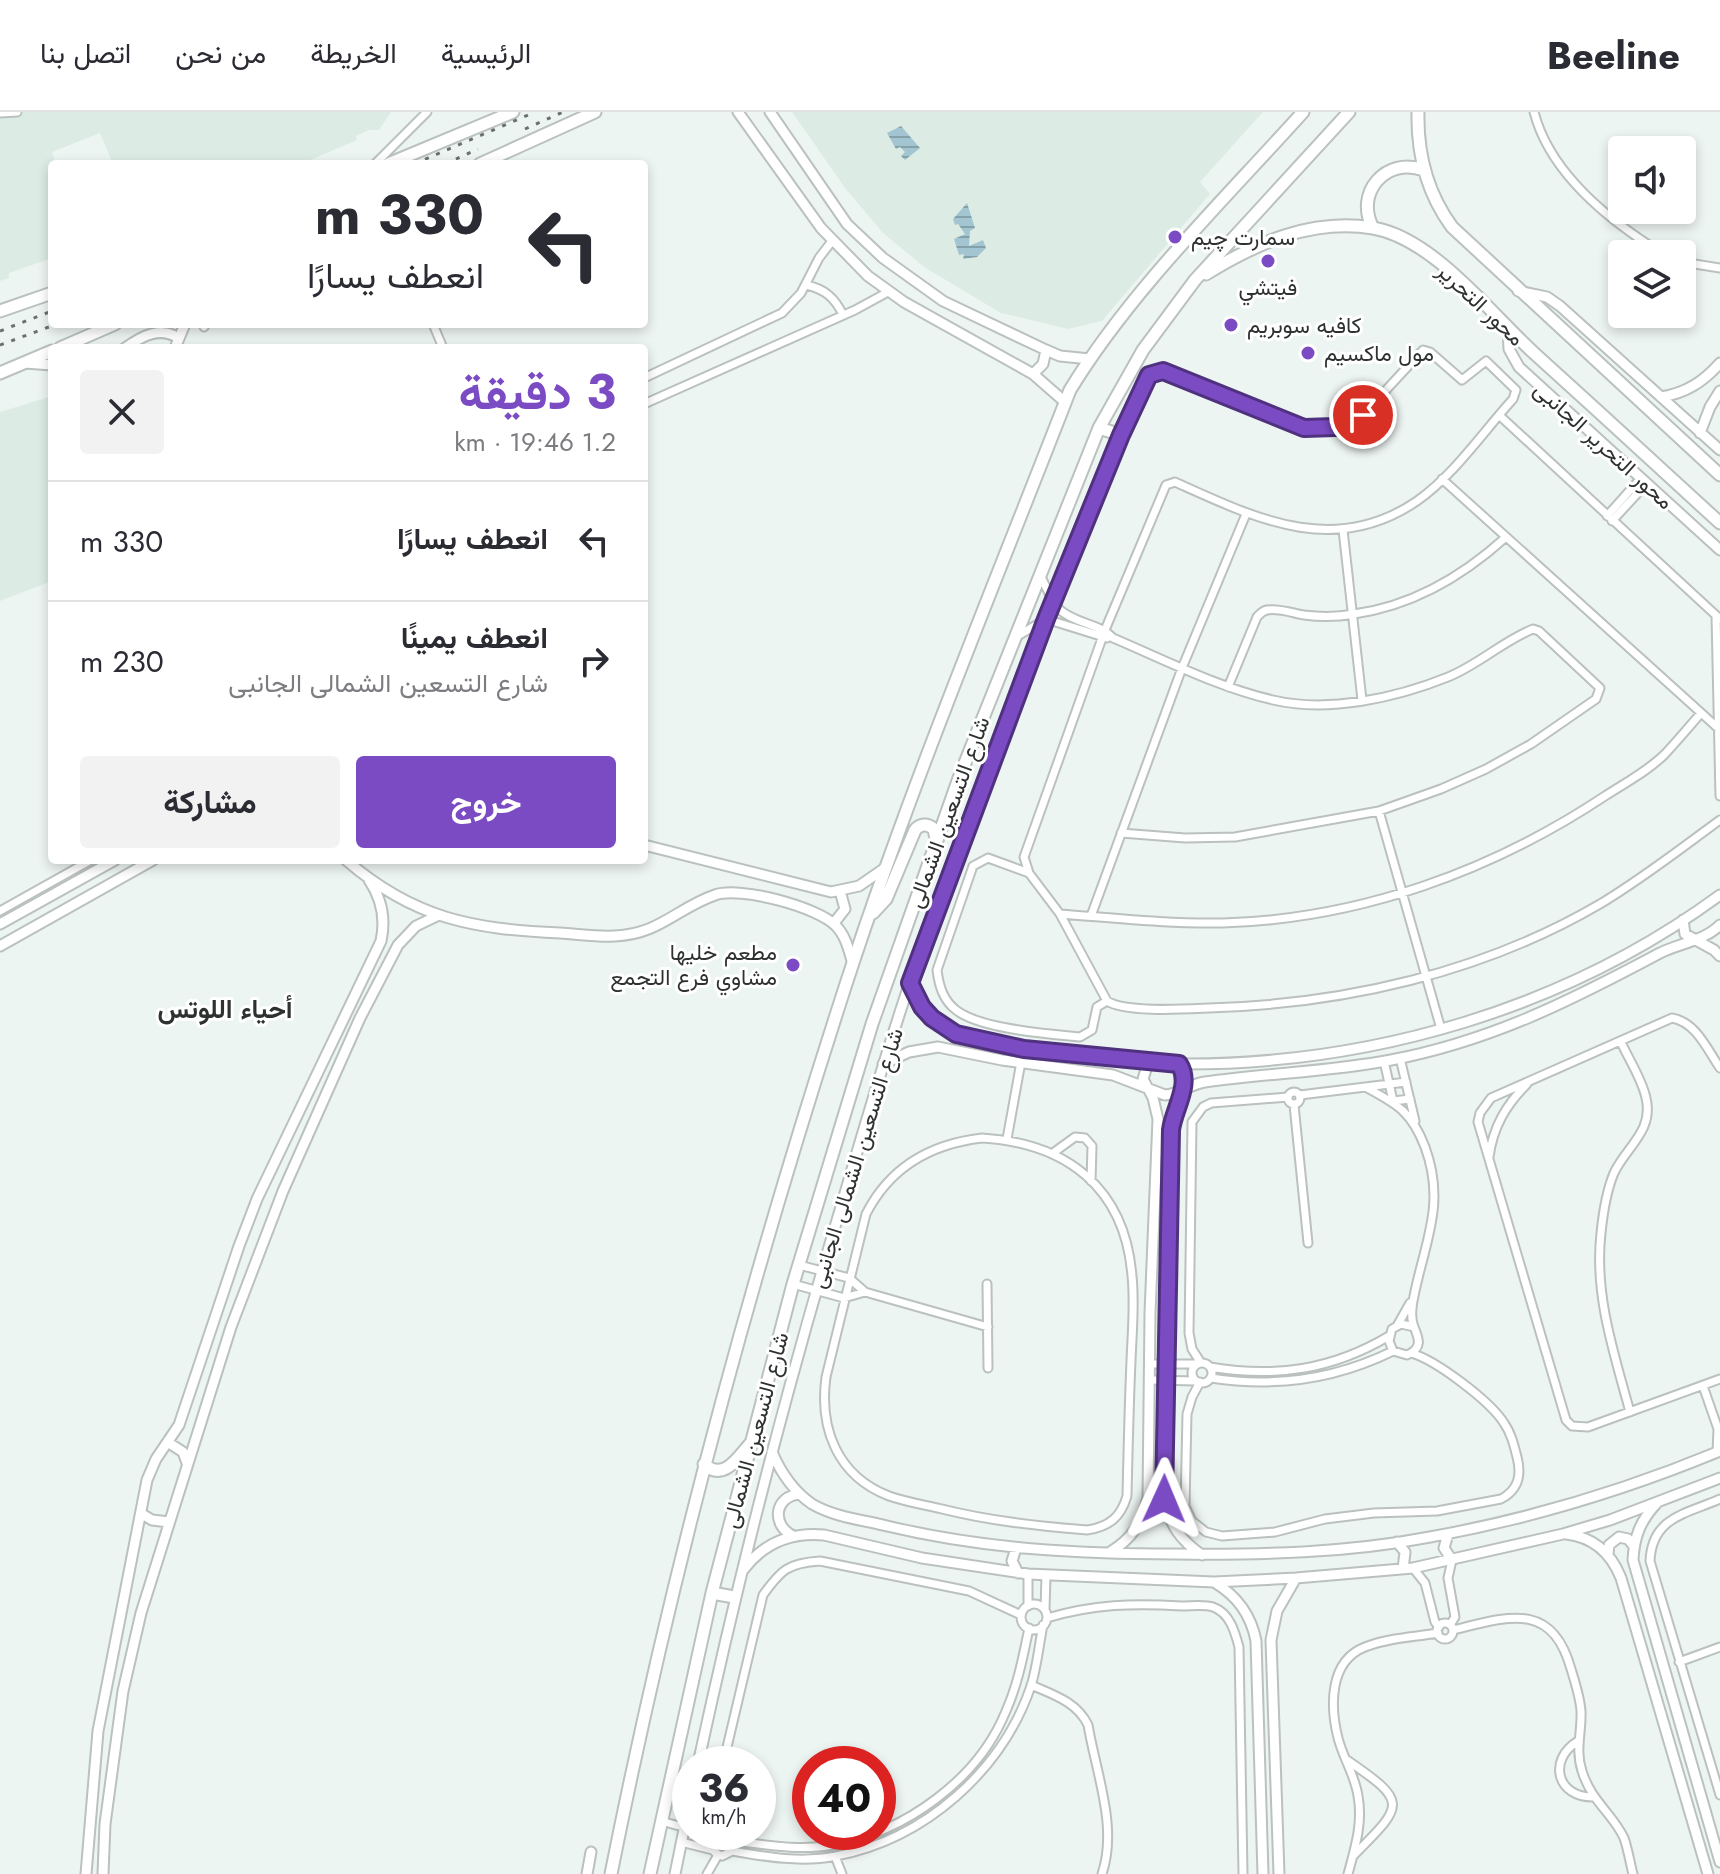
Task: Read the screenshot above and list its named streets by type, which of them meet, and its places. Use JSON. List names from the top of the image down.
{
  "streets": {
    "main road": ["محور التحرير", "شارع التسعين الشمالى"],
    "street": ["محور التحرير الجانبى", "شارع التسعين الشمالى الجانبى"]
  },
  "crossings": [
    ["محور التحرير", "محور التحرير الجانبى"],
    ["محور التحرير", "شارع التسعين الشمالى"]
  ],
  "districts": ["أحياء اللوتس"],
  "places": [
    "سمارت چيم",
    "فيتشي",
    "كافيه سوبريم",
    "مول ماكسيم",
    "مطعم خليها مشاوي فرع التجمع"
  ],
  "page": {
    "header": "Beeline",
    "nav": [
      "الرئيسية",
      "الخريطة",
      "من نحن",
      "اتصل بنا"
    ],
    "turn": ["330 m", "انعطف يسارًا"],
    "heading": ["3 دقيقة", "1.2 km · 19:46"],
    "list": [
      {
        "name": "انعطف يسارًا",
        "value": "330 m"
      },
      {
        "name": "انعطف يمينًا",
        "note": "شارع التسعين الشمالى الجانبى",
        "value": "230 m"
      }
    ],
    "buttons": ["خروج", "مشاركة"],
    "speed": "36 km/h",
    "limit": "40"
  }
}
